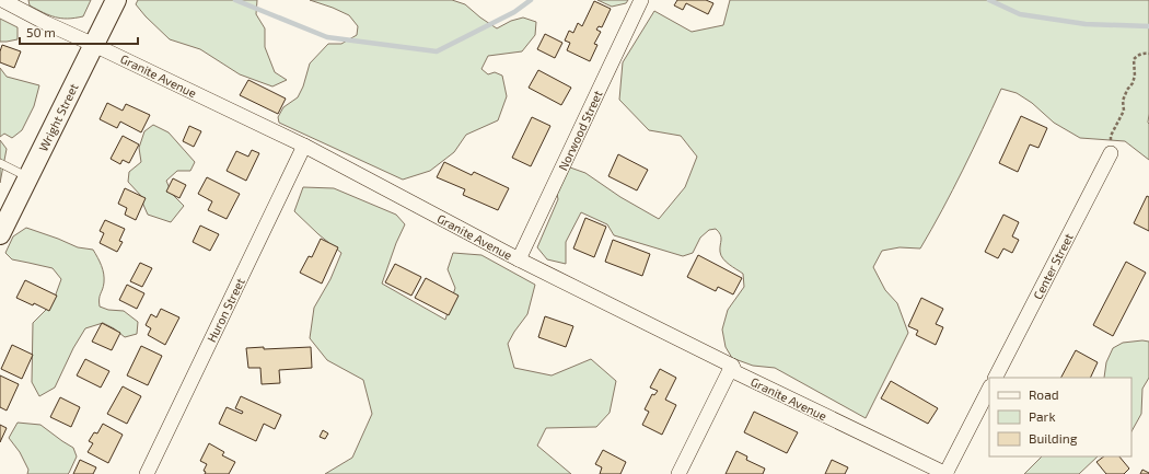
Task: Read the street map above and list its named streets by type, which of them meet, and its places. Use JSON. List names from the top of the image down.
{
  "streets": {
    "main road": ["Wright Street"],
    "street": [
      "Granite Avenue",
      "Norwood Street",
      "Center Street",
      "Huron Street"
    ]
  },
  "crossings": [
    ["Granite Avenue", "Wright Street"],
    ["Granite Avenue", "Norwood Street"],
    ["Granite Avenue", "Huron Street"]
  ],
  "legend": ["Road", "Park", "Building"],
  "scale_bar": "50 m"
}
